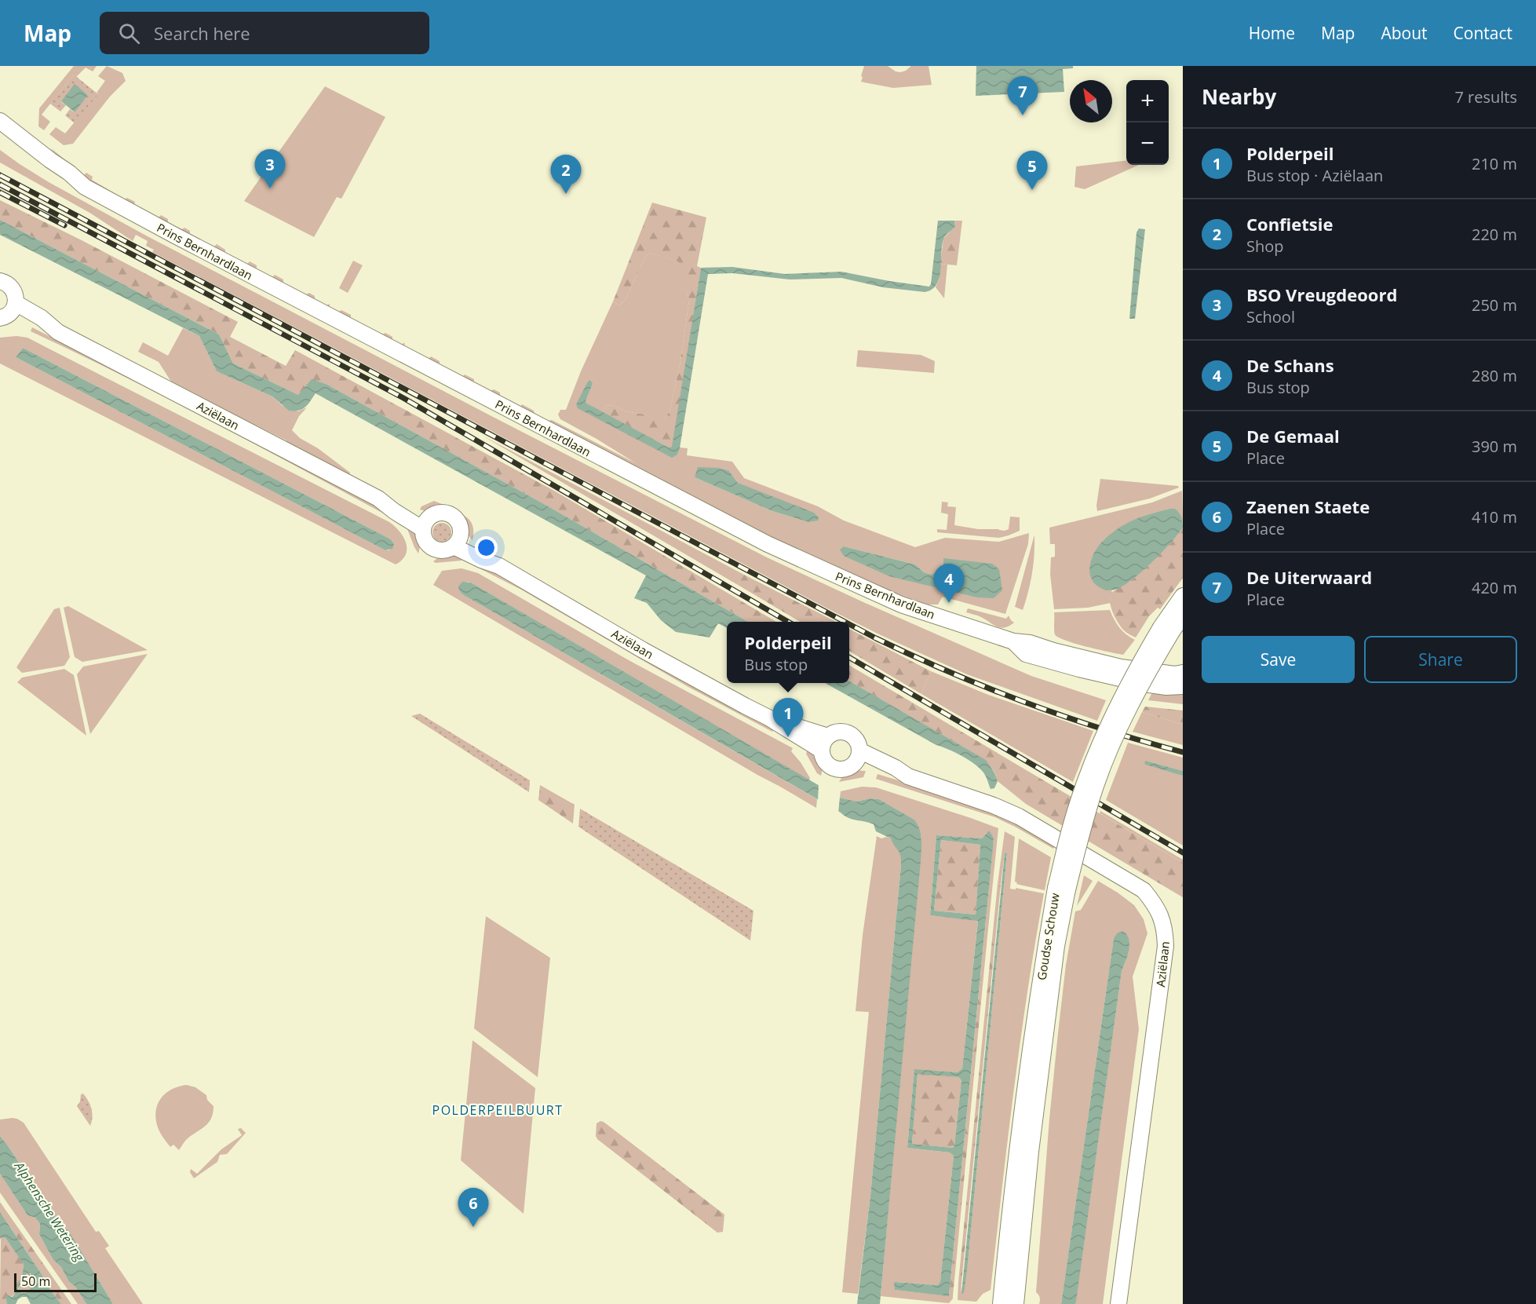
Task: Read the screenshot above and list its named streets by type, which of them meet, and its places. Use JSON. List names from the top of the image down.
{
  "streets": {
    "main road": ["Prins Bernhardlaan", "Aziëlaan", "Goudse Schouw"]
  },
  "districts": ["POLDERPEILBUURT"],
  "water": ["Alphensche Wetering"],
  "scale_bar": "50 m",
  "north": "top left",
  "page": {
    "header": "Map",
    "search": "Search here",
    "nav": [
      "Home",
      "Map",
      "About",
      "Contact"
    ],
    "heading": ["Nearby", "7 results"],
    "pins": [
      "7",
      "3",
      "5",
      "2",
      "4",
      "1",
      "6"
    ],
    "map_buttons": ["+", "−"],
    "list": [
      {
        "mark": "1",
        "name": "Polderpeil",
        "note": "Bus stop · Aziëlaan",
        "value": "210 m"
      },
      {
        "mark": "2",
        "name": "Confietsie",
        "note": "Shop",
        "value": "220 m"
      },
      {
        "mark": "3",
        "name": "BSO Vreugdeoord",
        "note": "School",
        "value": "250 m"
      },
      {
        "mark": "4",
        "name": "De Schans",
        "note": "Bus stop",
        "value": "280 m"
      },
      {
        "mark": "5",
        "name": "De Gemaal",
        "note": "Place",
        "value": "390 m"
      },
      {
        "mark": "6",
        "name": "Zaenen Staete",
        "note": "Place",
        "value": "410 m"
      },
      {
        "mark": "7",
        "name": "De Uiterwaard",
        "note": "Place",
        "value": "420 m"
      }
    ],
    "popup": ["Polderpeil", "Bus stop"],
    "buttons": ["Save", "Share"],
    "scale": "50 m"
  }
}
